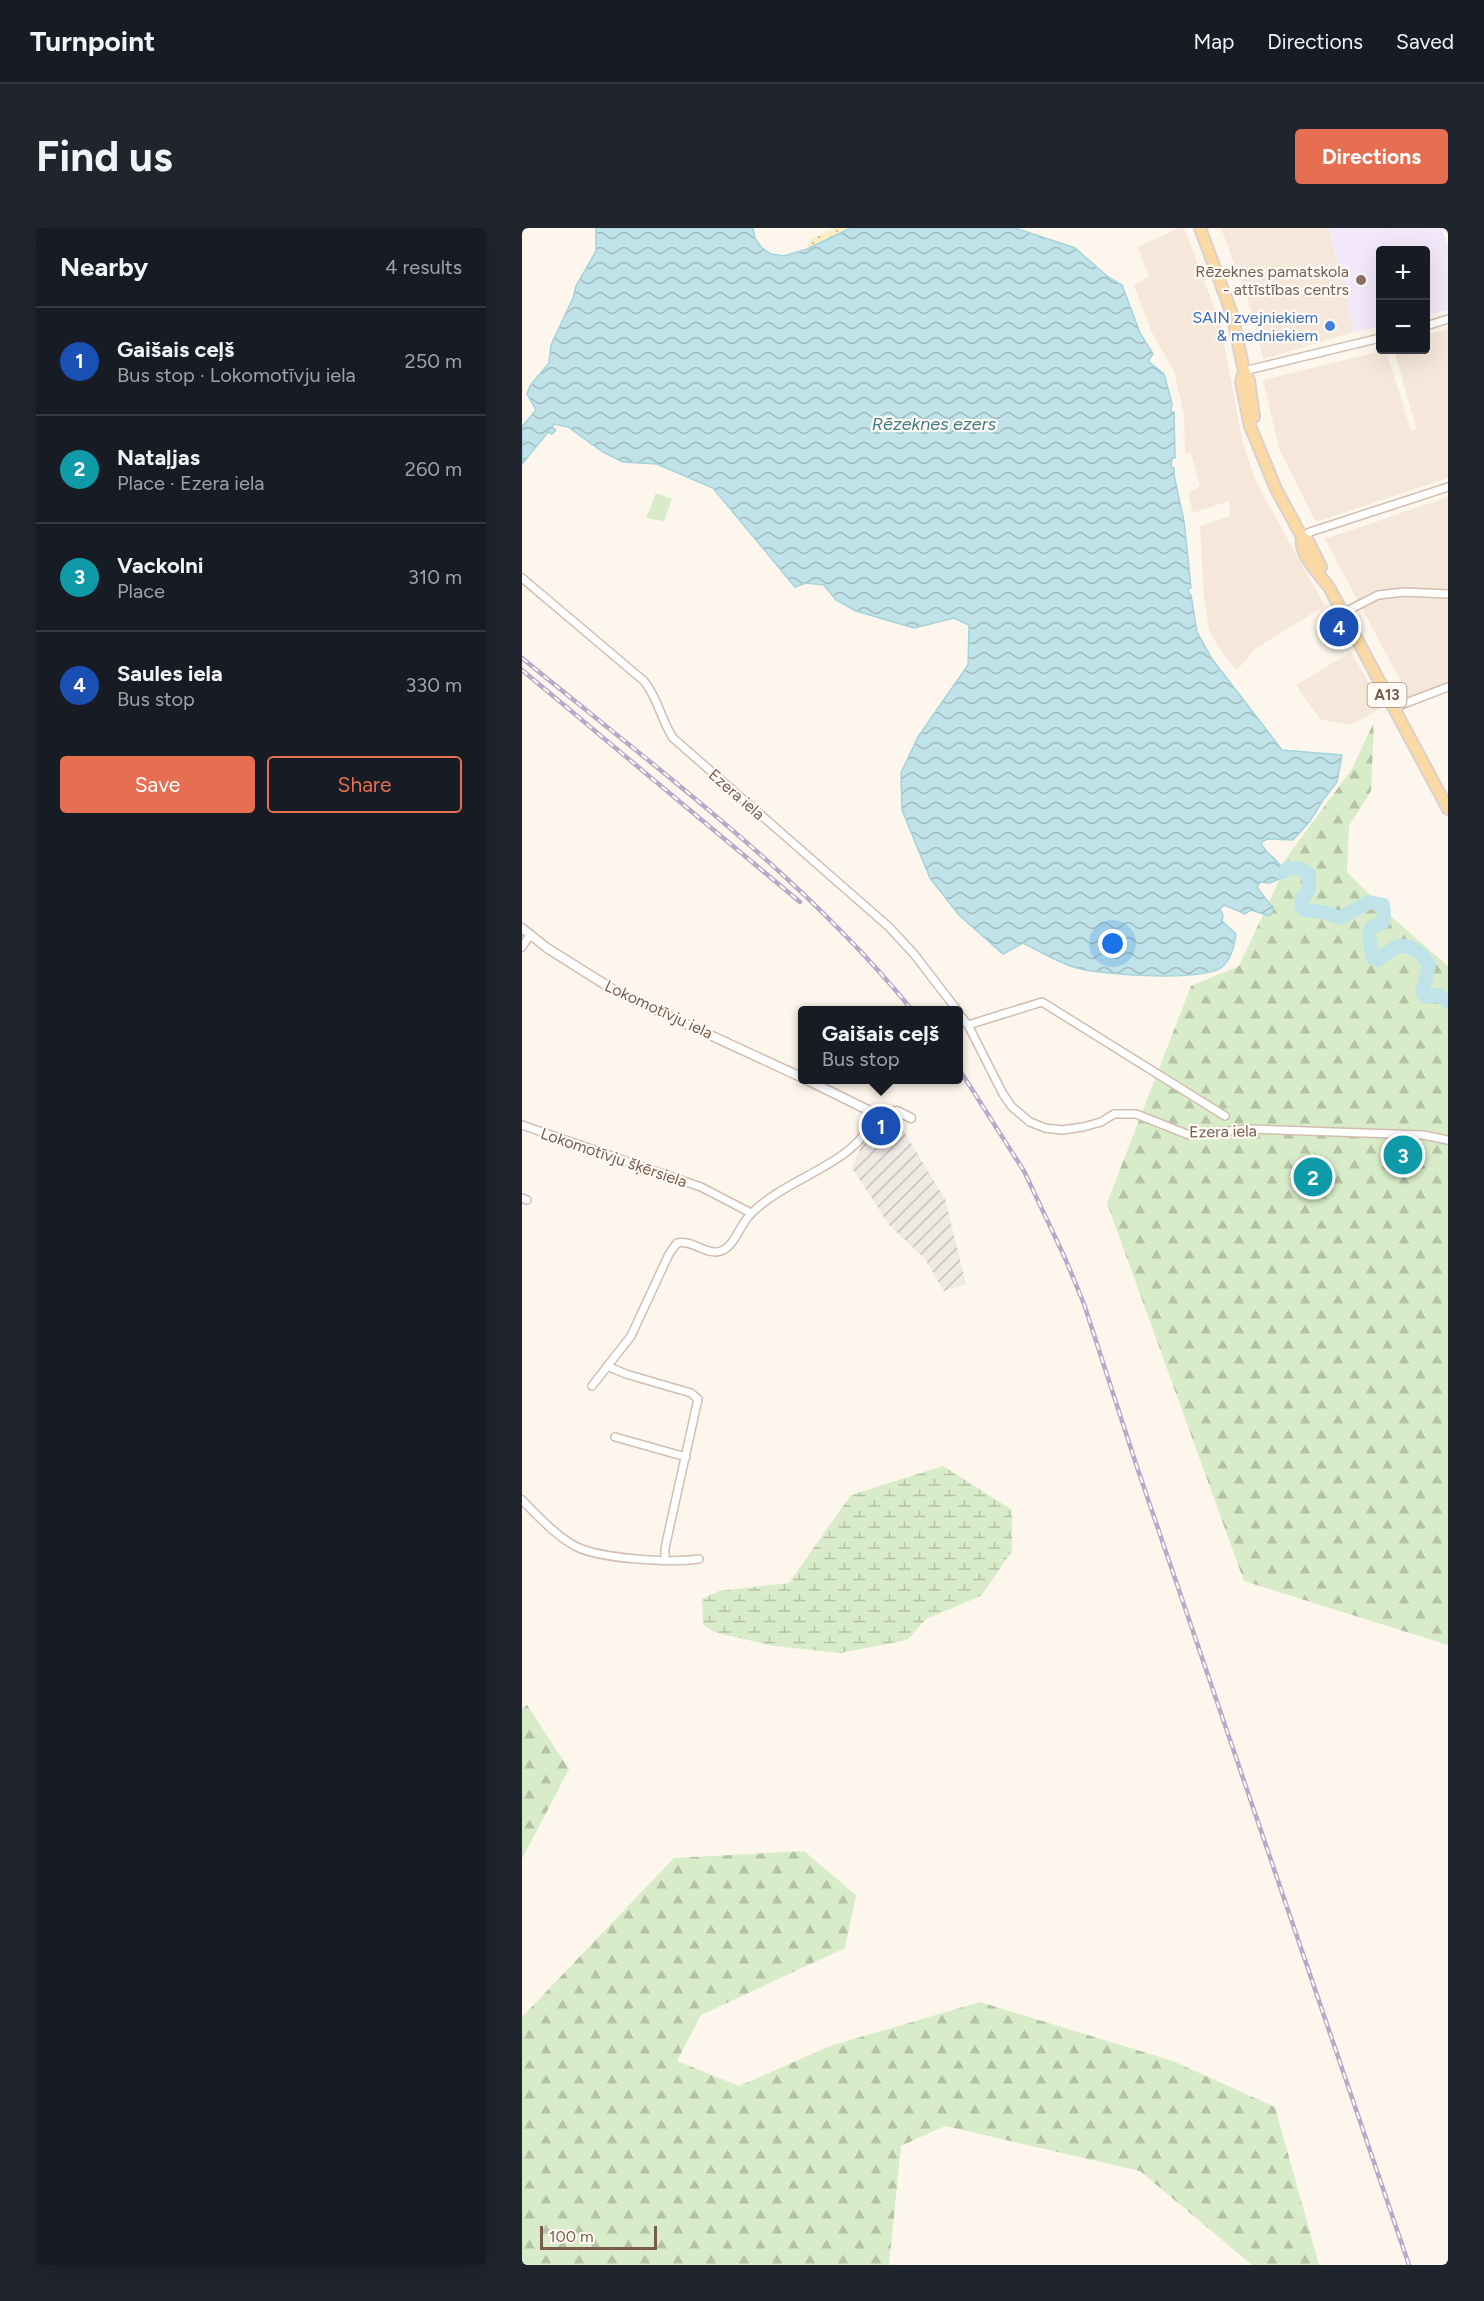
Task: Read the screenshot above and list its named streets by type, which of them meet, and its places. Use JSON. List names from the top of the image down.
{
  "streets": {
    "main road": ["A13"],
    "street": ["Ezera iela", "Lokomotīvju iela", "Lokomotīvju šķērsiela"]
  },
  "water": ["Rēzeknes ezers"],
  "places": ["Rēzeknes pamatskola - attīstības centrs", "SAIN zvejniekiem & medniekiem"],
  "scale_bar": "100 m",
  "page": {
    "header": "Turnpoint",
    "nav": ["Map", "Directions", "Saved"],
    "buttons": [
      "Directions",
      ["Save", "Share"]
    ],
    "title": "Find us",
    "heading": ["Nearby", "4 results"],
    "map_buttons": ["+", "−"],
    "list": [
      {
        "mark": "1",
        "name": "Gaišais ceļš",
        "note": "Bus stop · Lokomotīvju iela",
        "value": "250 m"
      },
      {
        "mark": "2",
        "name": "Nataļjas",
        "note": "Place · Ezera iela",
        "value": "260 m"
      },
      {
        "mark": "3",
        "name": "Vackolni",
        "note": "Place",
        "value": "310 m"
      },
      {
        "mark": "4",
        "name": "Saules iela",
        "note": "Bus stop",
        "value": "330 m"
      }
    ],
    "pins": [
      "4",
      "1",
      "3",
      "2"
    ],
    "popup": ["Gaišais ceļš", "Bus stop"],
    "scale": "100 m"
  }
}
